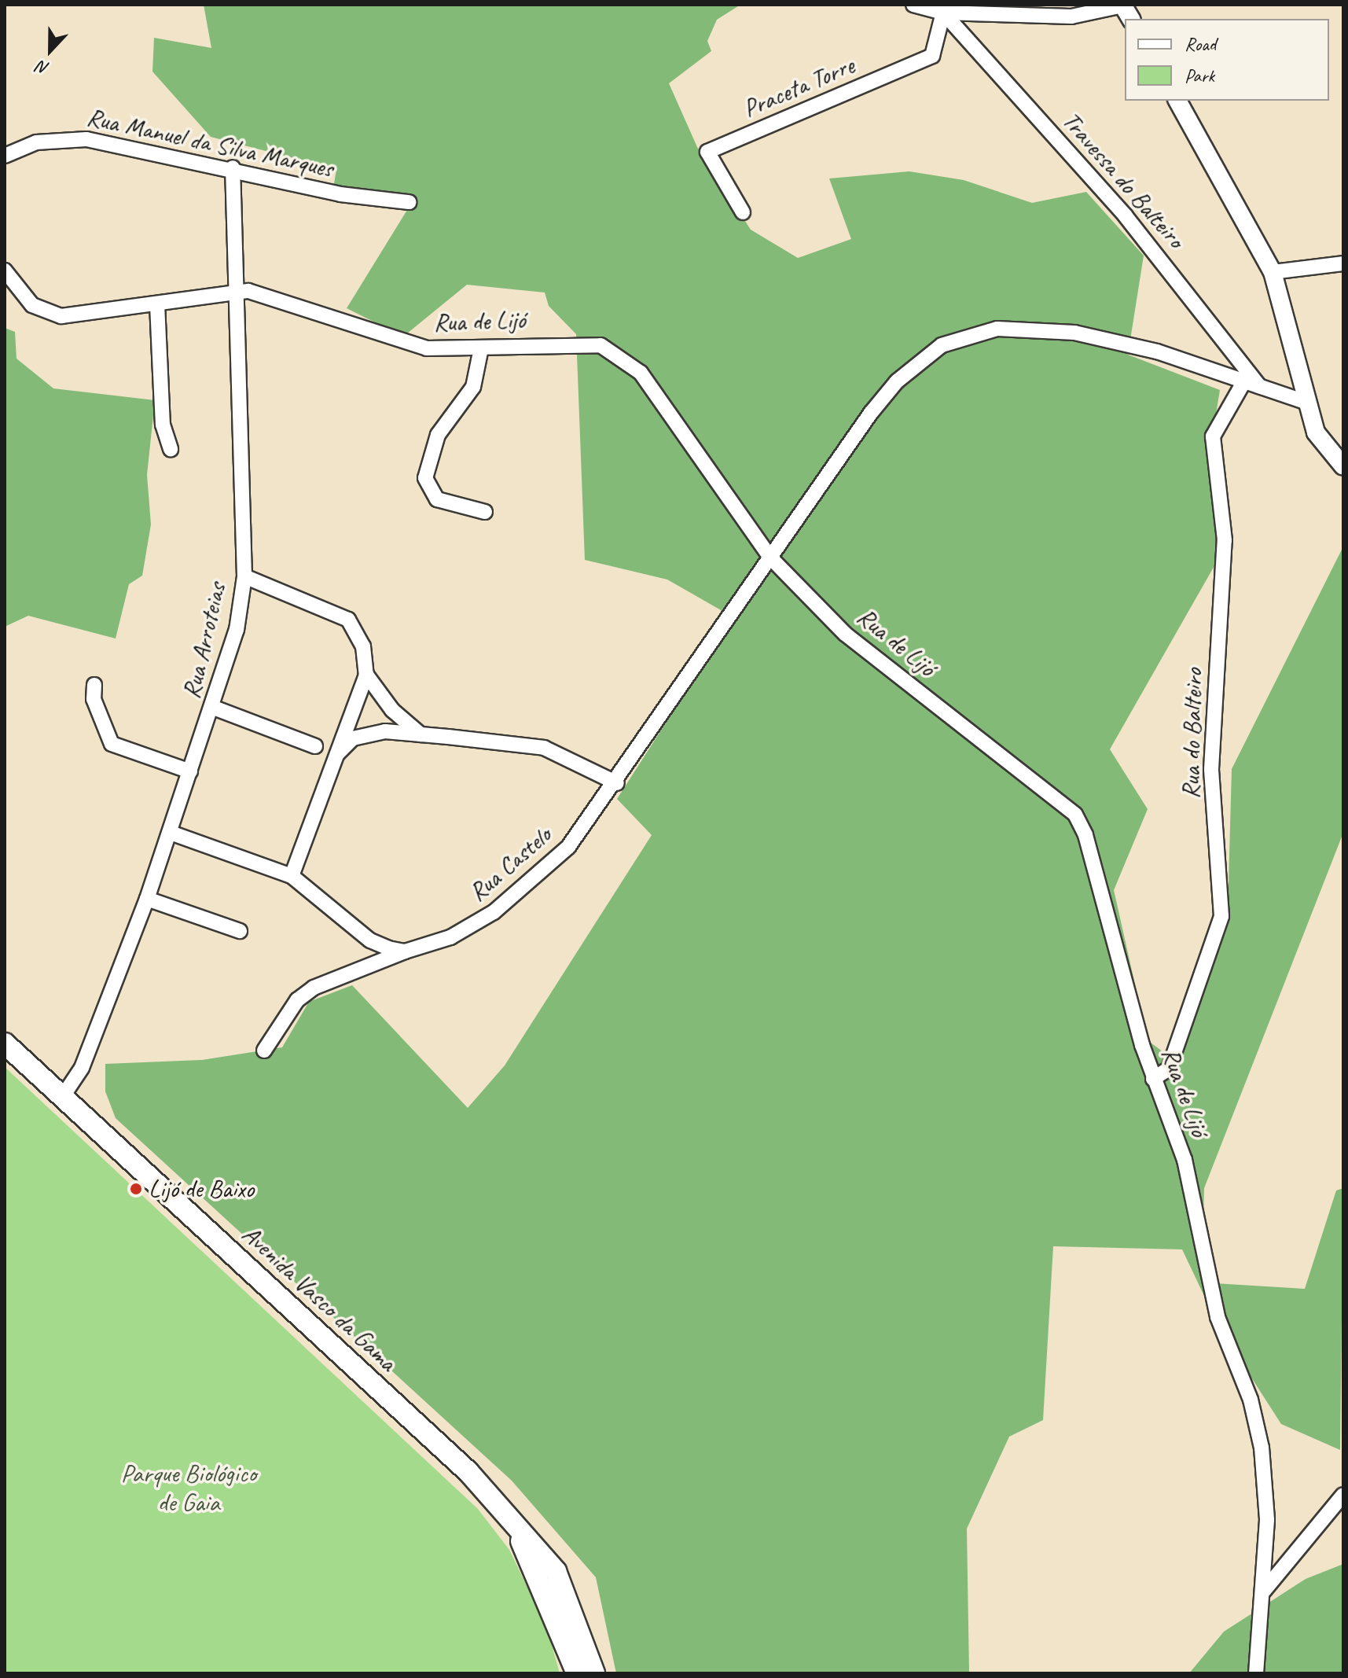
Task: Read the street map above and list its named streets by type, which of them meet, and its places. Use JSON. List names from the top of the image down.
{
  "streets": {
    "main road": ["Avenida Vasco da Gama"],
    "street": [
      "Praceta Torre",
      "Rua Manuel da Silva Marques",
      "Travessa do Balteiro",
      "Rua de Lijó",
      "Rua Arroteias",
      "Rua do Balteiro",
      "Rua Castelo"
    ]
  },
  "crossings": [
    ["Praceta Torre", "Travessa do Balteiro"],
    ["Rua Manuel da Silva Marques", "Rua Arroteias"],
    ["Travessa do Balteiro", "Rua Castelo"],
    ["Rua de Lijó", "Rua Arroteias"],
    ["Rua de Lijó", "Rua do Balteiro"],
    ["Rua de Lijó", "Rua Castelo"],
    ["Rua Arroteias", "Avenida Vasco da Gama"],
    ["Rua do Balteiro", "Rua Castelo"]
  ],
  "parks": ["Parque Biológico de Gaia"],
  "places": ["Lijó de Baixo"],
  "legend": ["Road", "Park"],
  "north": "bottom"
}
